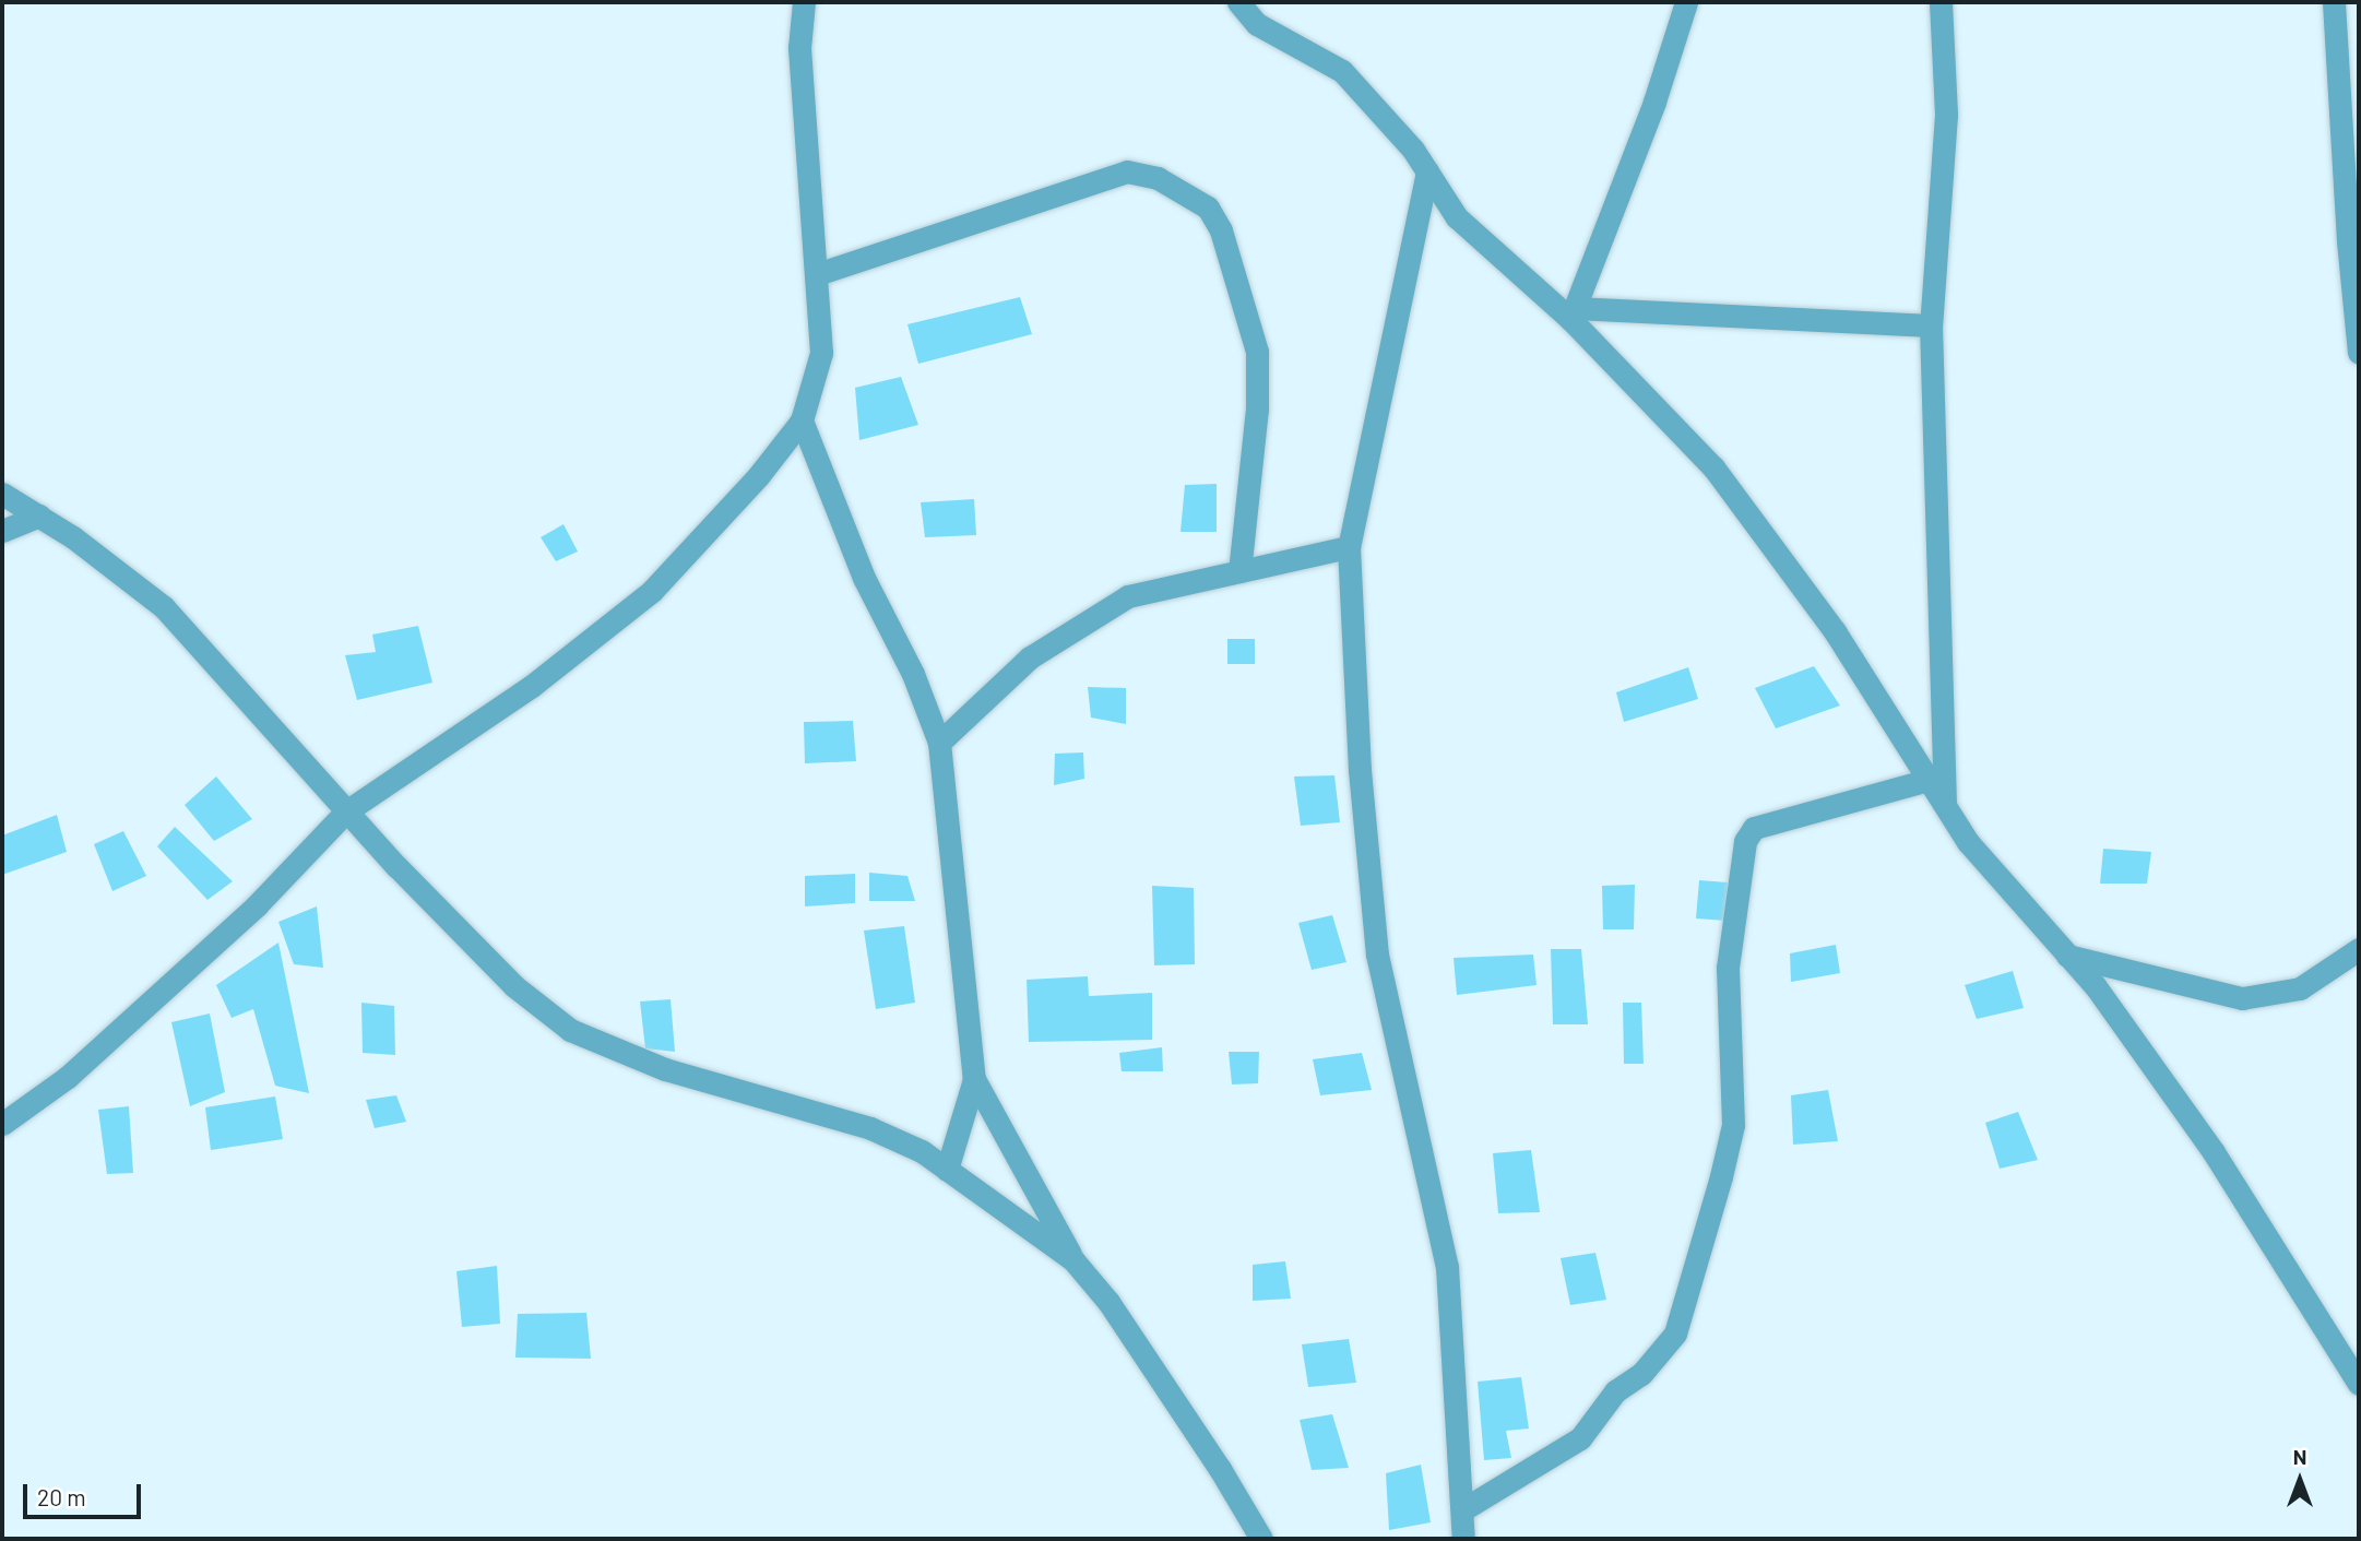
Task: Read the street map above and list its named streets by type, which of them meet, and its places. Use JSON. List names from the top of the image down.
{
  "scale_bar": "20 m",
  "north": "top"
}
